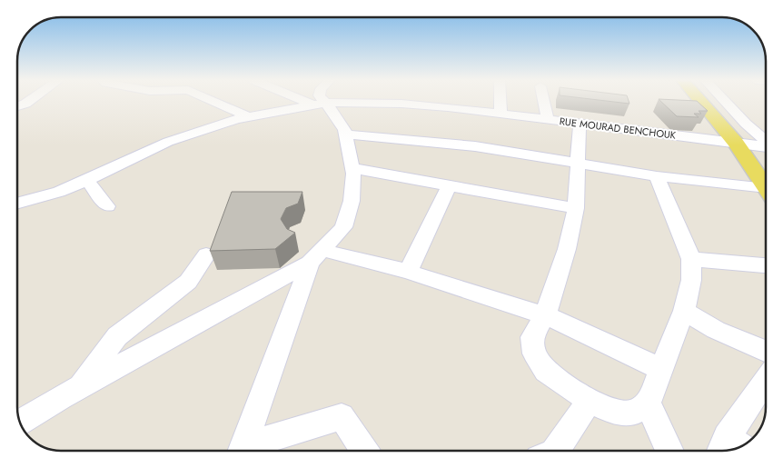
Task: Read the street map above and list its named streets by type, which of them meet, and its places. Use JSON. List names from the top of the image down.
{
  "streets": {
    "street": ["RUE MOURAD BENCHOUK"]
  }
}
